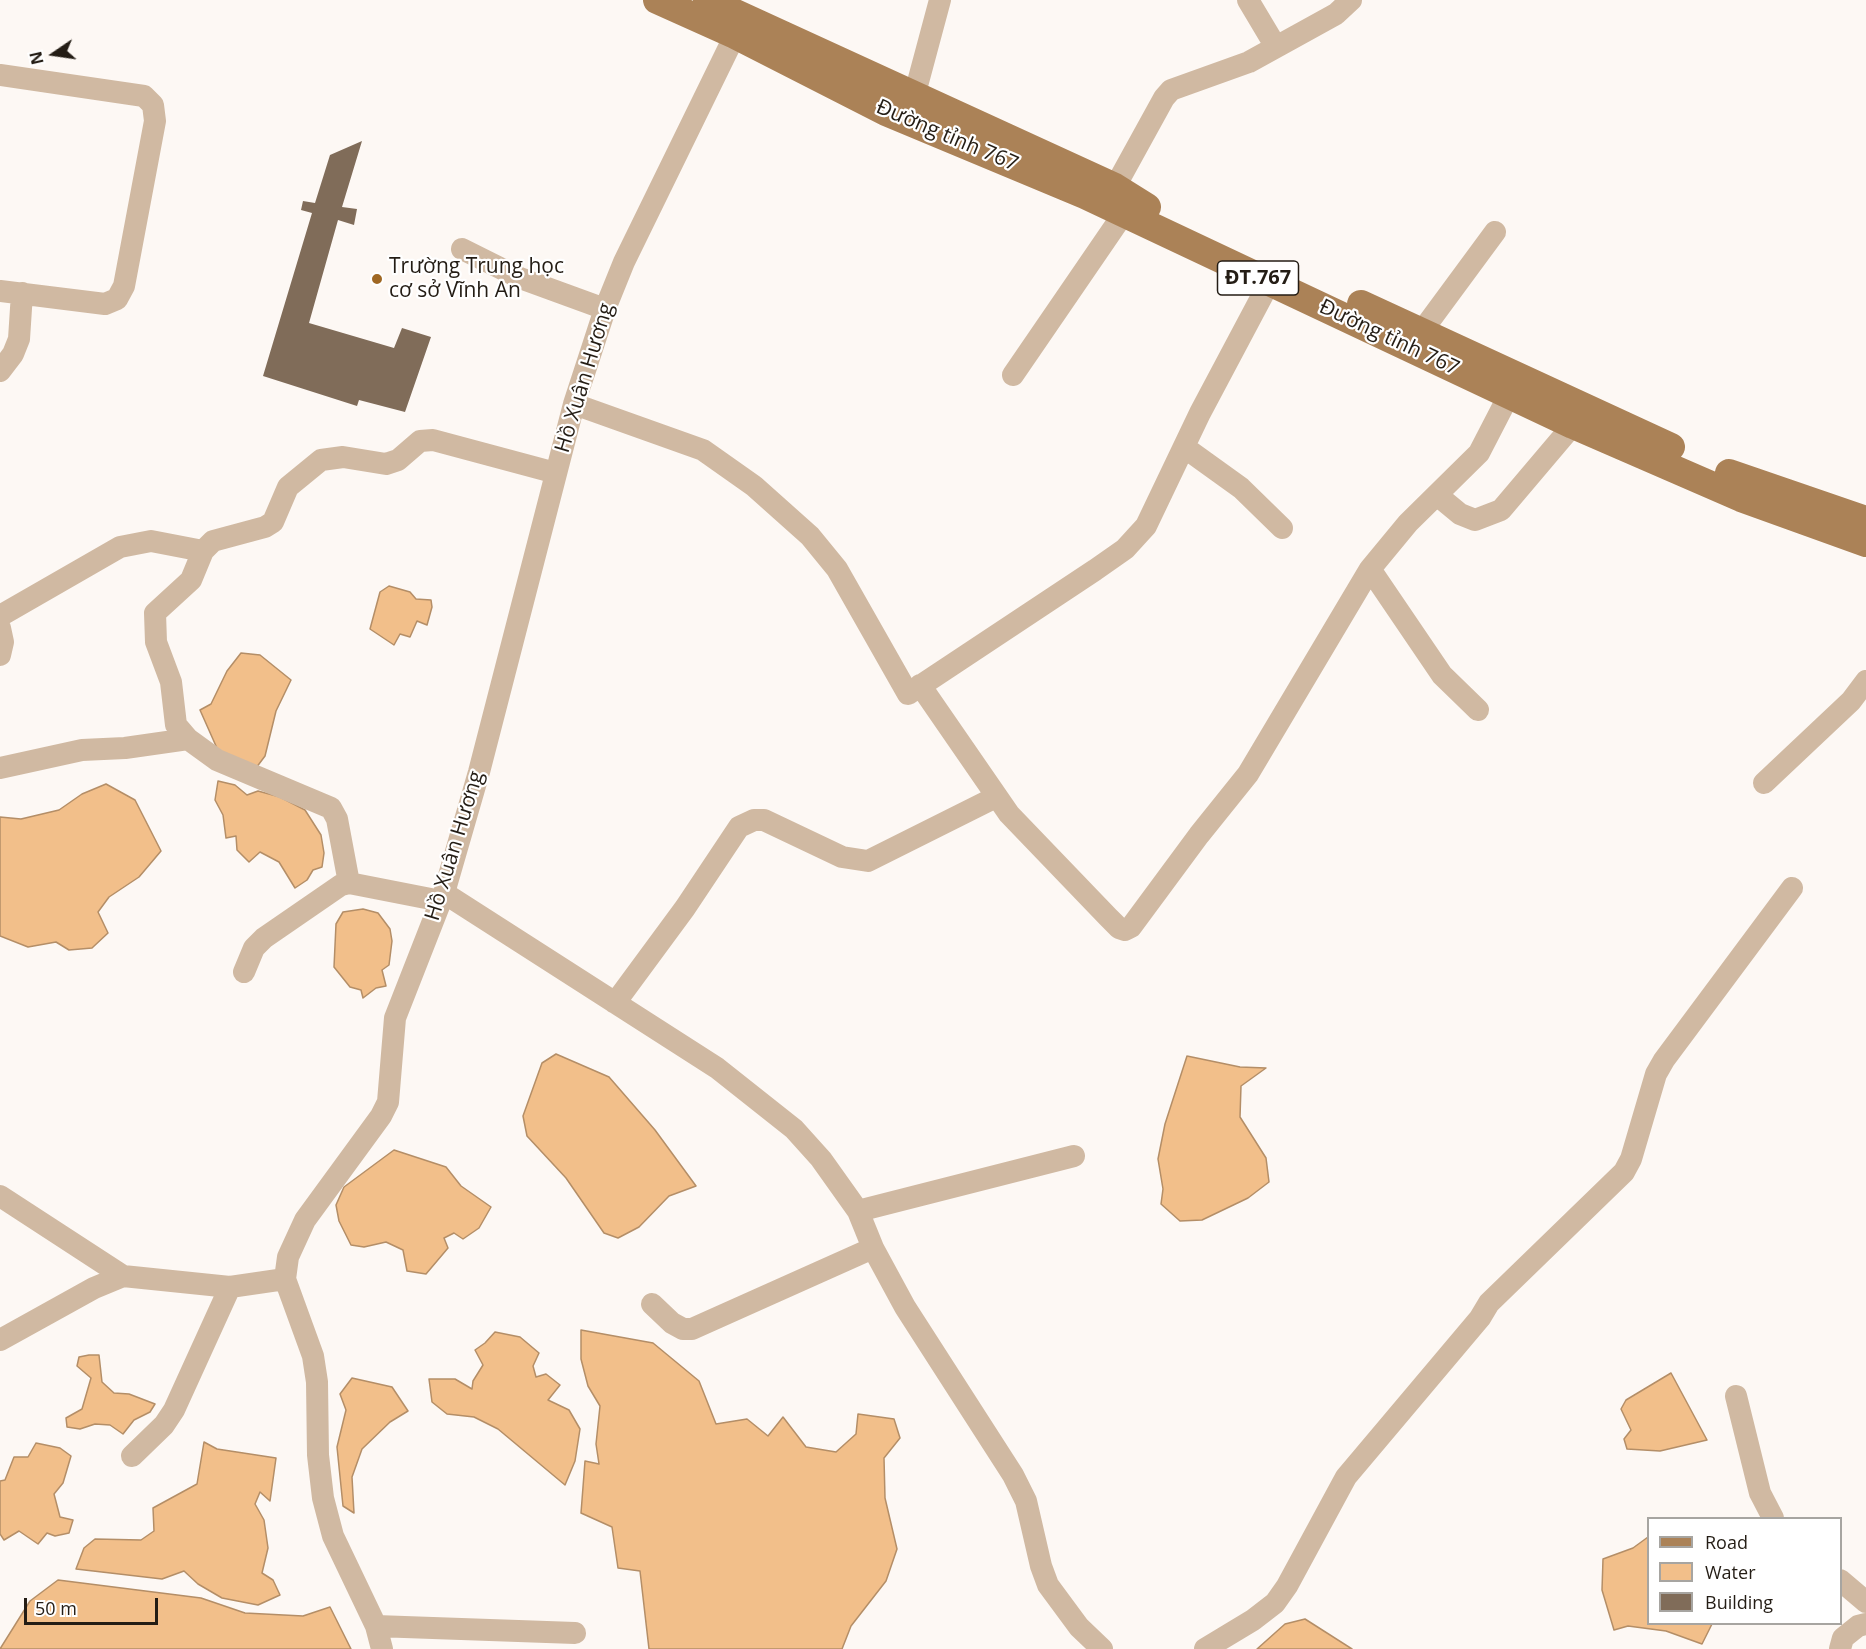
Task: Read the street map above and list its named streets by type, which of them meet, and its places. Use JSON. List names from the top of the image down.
{
  "streets": {
    "main road": ["Đường tỉnh 767", "ĐT.767"],
    "street": ["Hồ Xuân Hương"]
  },
  "crossings": [
    ["Đường tỉnh 767", "Hồ Xuân Hương"]
  ],
  "places": ["Trường Trung học cơ sở Vĩnh An"],
  "legend": ["Road", "Water", "Building"],
  "scale_bar": "50 m",
  "north": "left"
}
